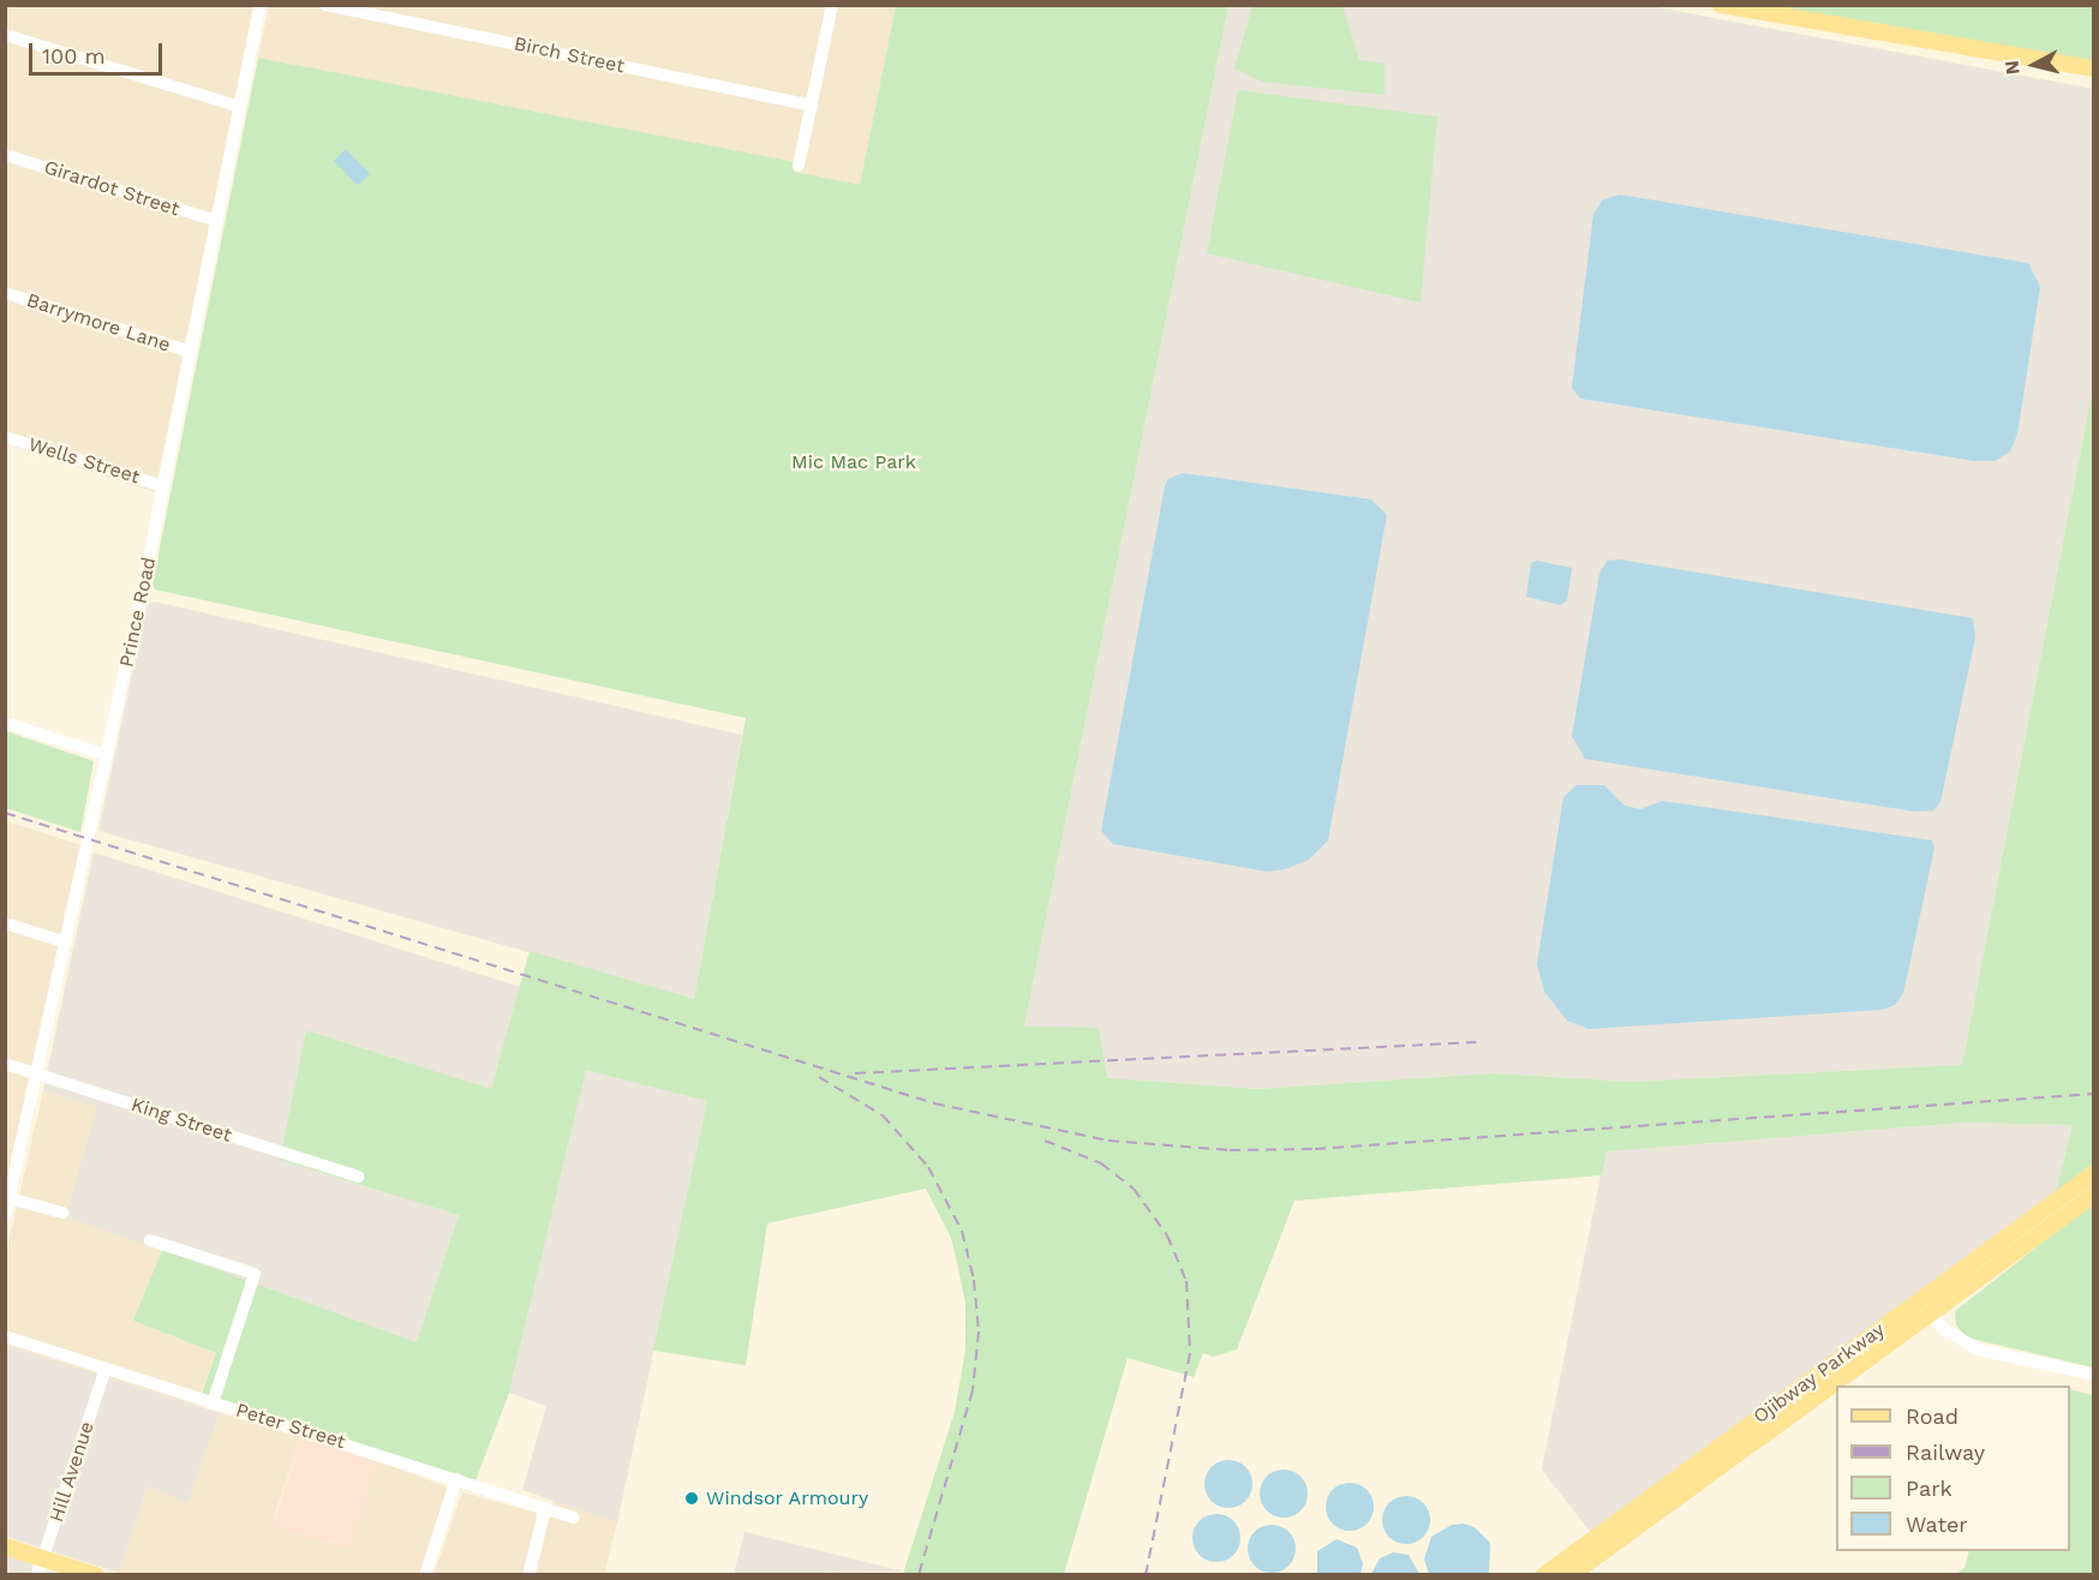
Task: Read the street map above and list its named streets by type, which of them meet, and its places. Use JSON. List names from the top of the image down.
{
  "streets": {
    "main road": ["Ojibway Parkway"],
    "street": [
      "Birch Street",
      "Girardot Street",
      "Barrymore Lane",
      "Wells Street",
      "Prince Road",
      "King Street",
      "Peter Street",
      "Hill Avenue"
    ]
  },
  "crossings": [
    ["Girardot Street", "Prince Road"],
    ["Barrymore Lane", "Prince Road"],
    ["Wells Street", "Prince Road"],
    ["Prince Road", "King Street"],
    ["Peter Street", "Hill Avenue"]
  ],
  "parks": ["Mic Mac Park"],
  "places": ["Windsor Armoury"],
  "legend": [
    "Road",
    "Railway",
    "Park",
    "Water"
  ],
  "scale_bar": "100 m",
  "north": "left"
}
